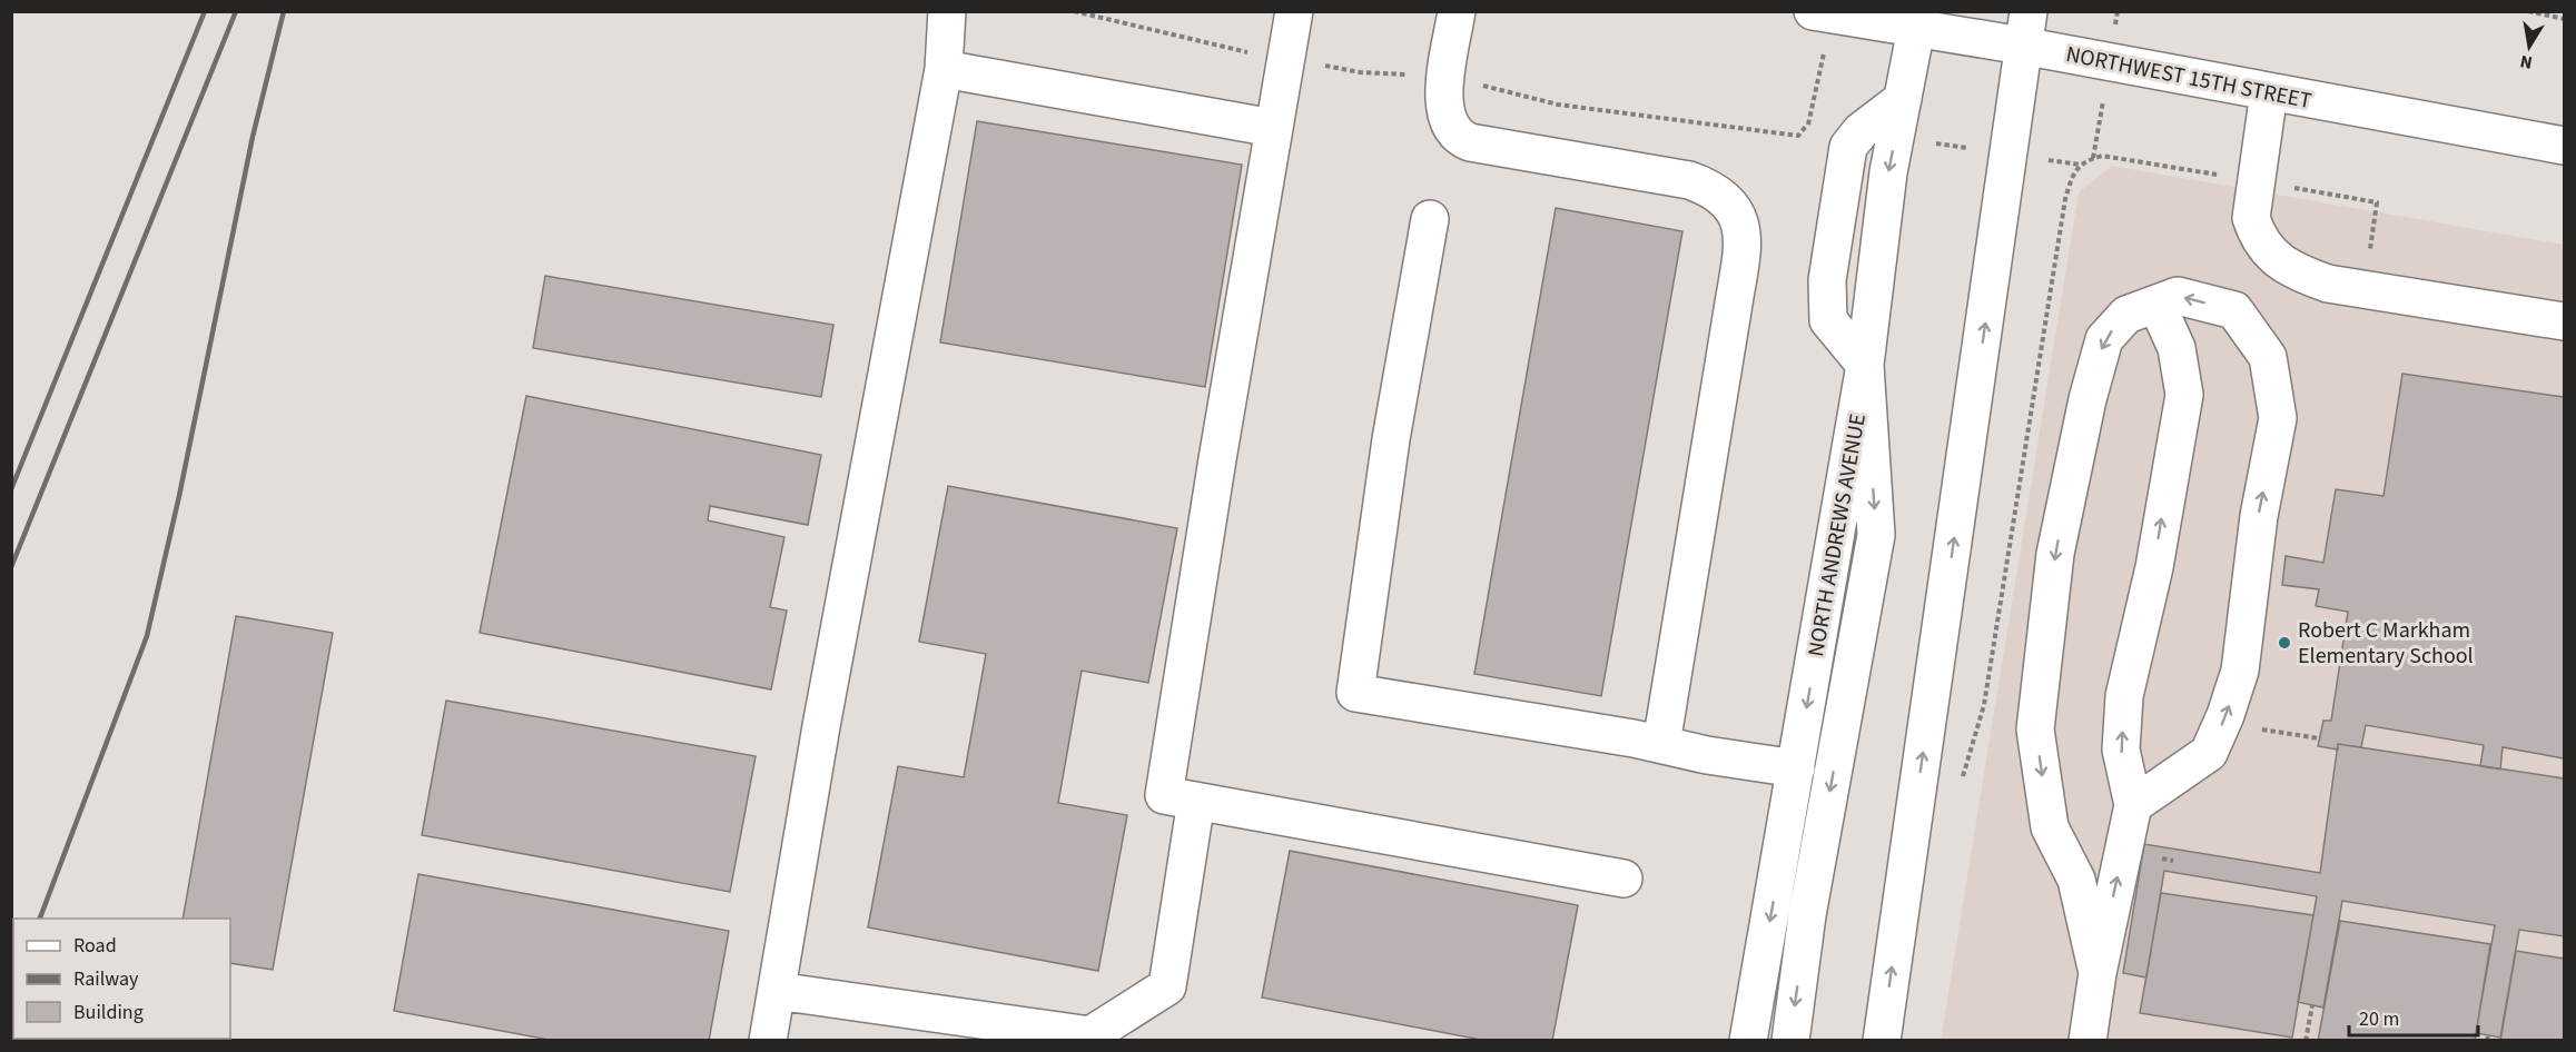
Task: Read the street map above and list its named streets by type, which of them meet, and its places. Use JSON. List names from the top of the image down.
{
  "streets": {
    "street": ["NORTHWEST 15TH STREET", "NORTH ANDREWS AVENUE"]
  },
  "crossings": [
    ["NORTHWEST 15TH STREET", "NORTH ANDREWS AVENUE"]
  ],
  "places": ["Robert C Markham Elementary School"],
  "legend": ["Road", "Railway", "Building"],
  "scale_bar": "20 m",
  "north": "bottom"
}
